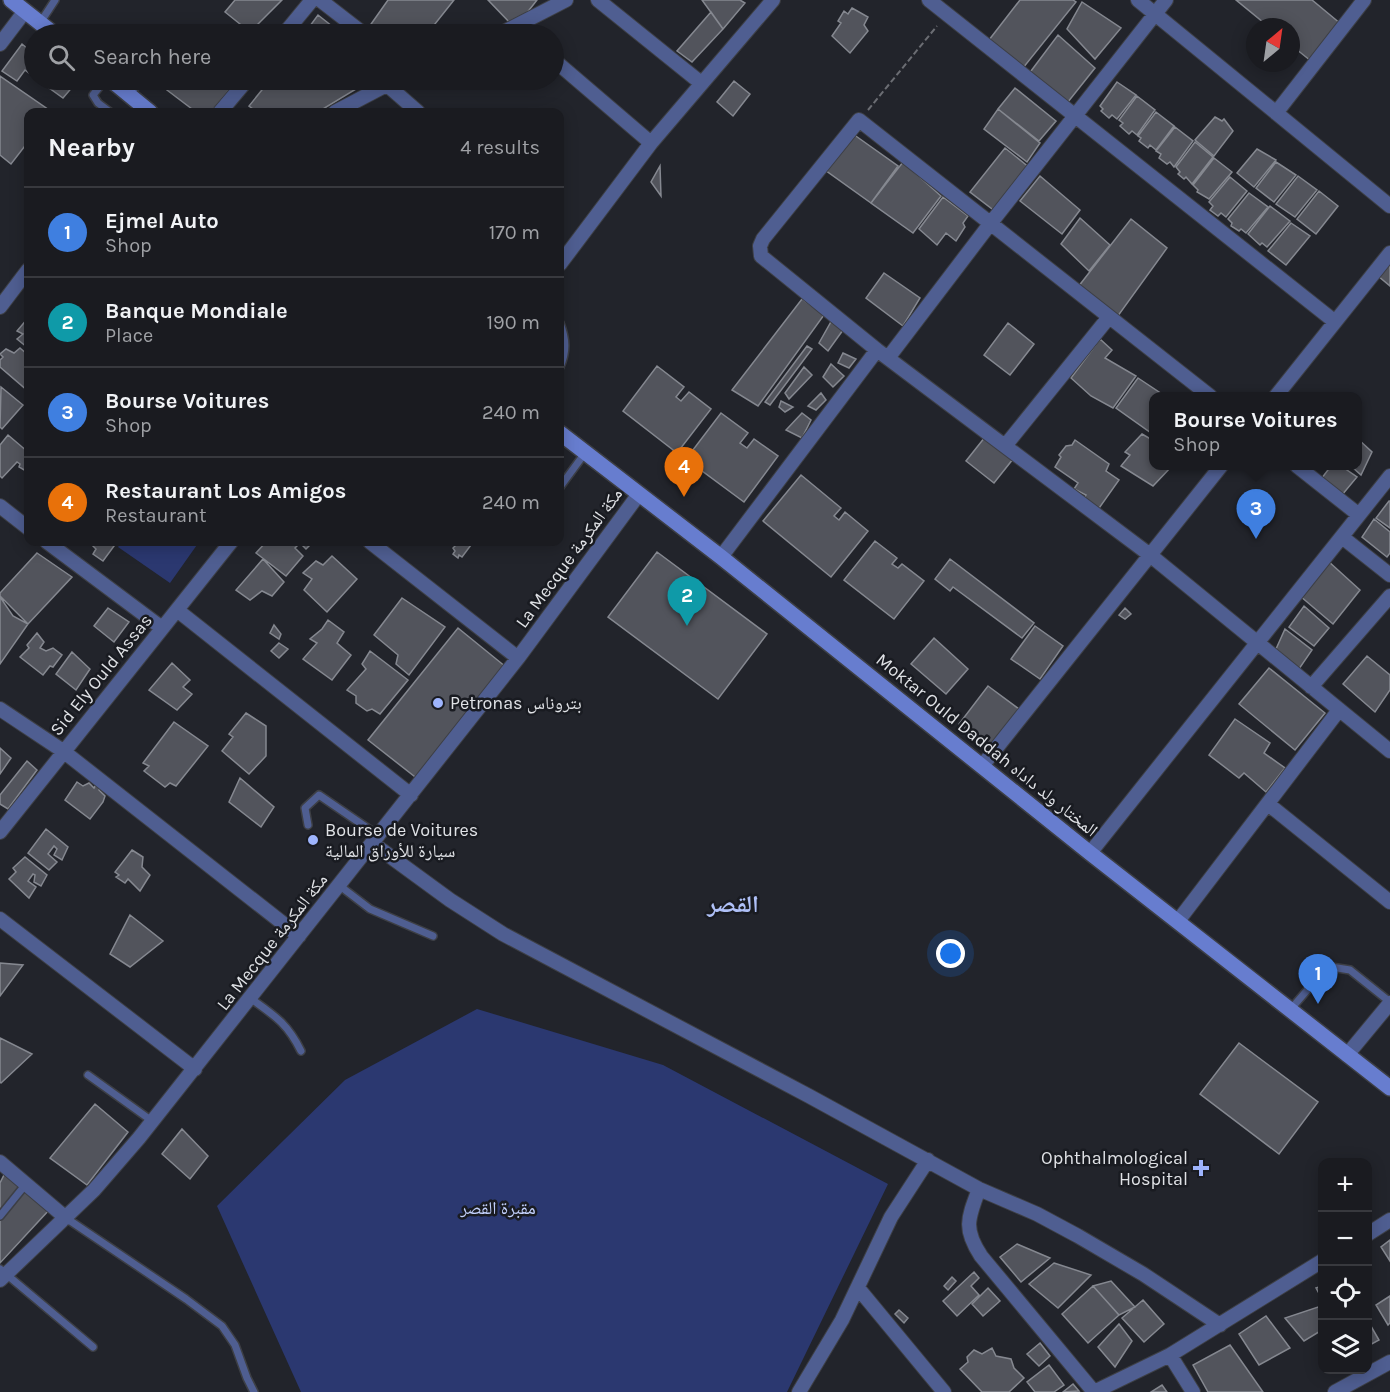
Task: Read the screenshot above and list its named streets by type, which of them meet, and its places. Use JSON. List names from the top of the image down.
{
  "streets": {
    "main road": ["Moktar Ould Daddah المختار ولد داداه"],
    "street": ["La Mecque مكة المكرمة", "Sid Ely Ould Assas"]
  },
  "crossings": [
    ["La Mecque مكة المكرمة", "Moktar Ould Daddah المختار ولد داداه"]
  ],
  "districts": ["القصر"],
  "parks": ["مقبرة القصر"],
  "places": {
    "other": ["Petronas بتروناس", "Bourse de Voitures سيارة للأوراق المالية"],
    "health": ["Ophthalmological Hospital"]
  },
  "north": "top right",
  "page": {
    "search": "Search here",
    "heading": ["Nearby", "4 results"],
    "list": [
      {
        "mark": "1",
        "name": "Ejmel Auto",
        "note": "Shop",
        "value": "170 m"
      },
      {
        "mark": "2",
        "name": "Banque Mondiale",
        "note": "Place",
        "value": "190 m"
      },
      {
        "mark": "3",
        "name": "Bourse Voitures",
        "note": "Shop",
        "value": "240 m"
      },
      {
        "mark": "4",
        "name": "Restaurant Los Amigos",
        "note": "Restaurant",
        "value": "240 m"
      }
    ],
    "popup": ["Bourse Voitures", "Shop"],
    "pins": [
      "4",
      "3",
      "2",
      "1"
    ],
    "map_buttons": ["+", "−"]
  }
}
